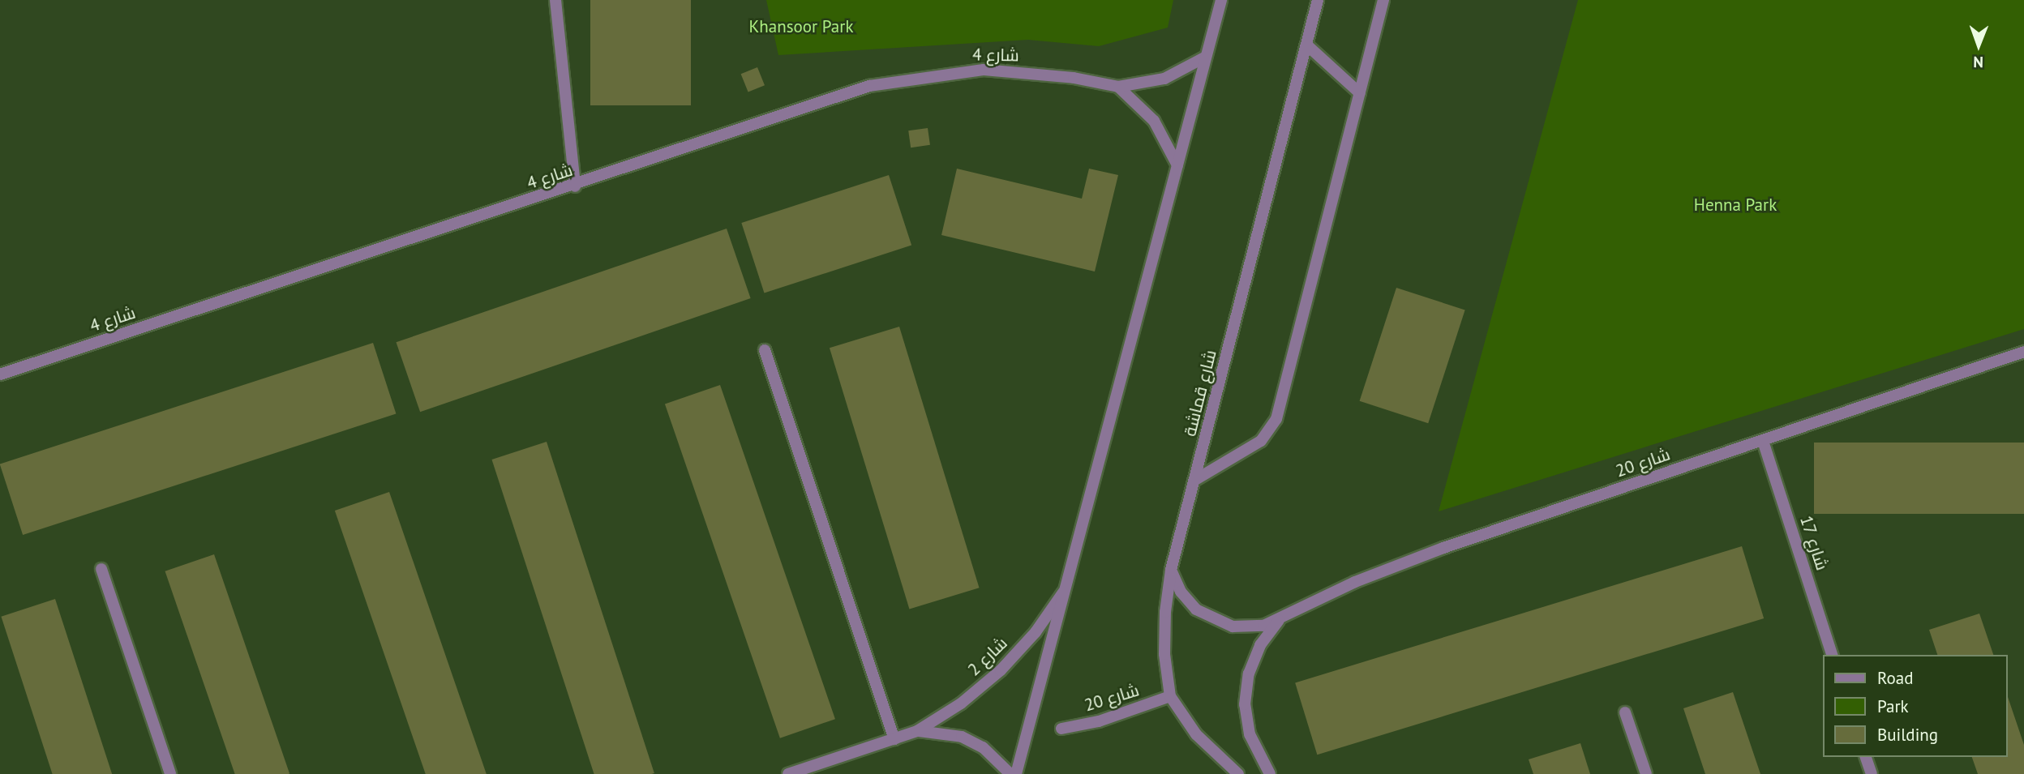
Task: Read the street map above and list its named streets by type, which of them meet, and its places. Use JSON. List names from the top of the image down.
{
  "streets": {
    "street": [
      "شارع 4",
      "شارع قماشة",
      "شارع 20",
      "شارع 17",
      "شارع 2"
    ]
  },
  "crossings": [
    ["شارع قماشة", "شارع 20"],
    ["شارع 20", "شارع 17"]
  ],
  "parks": ["Khansoor Park", "Henna Park"],
  "legend": ["Road", "Park", "Building"],
  "north": "bottom"
}
